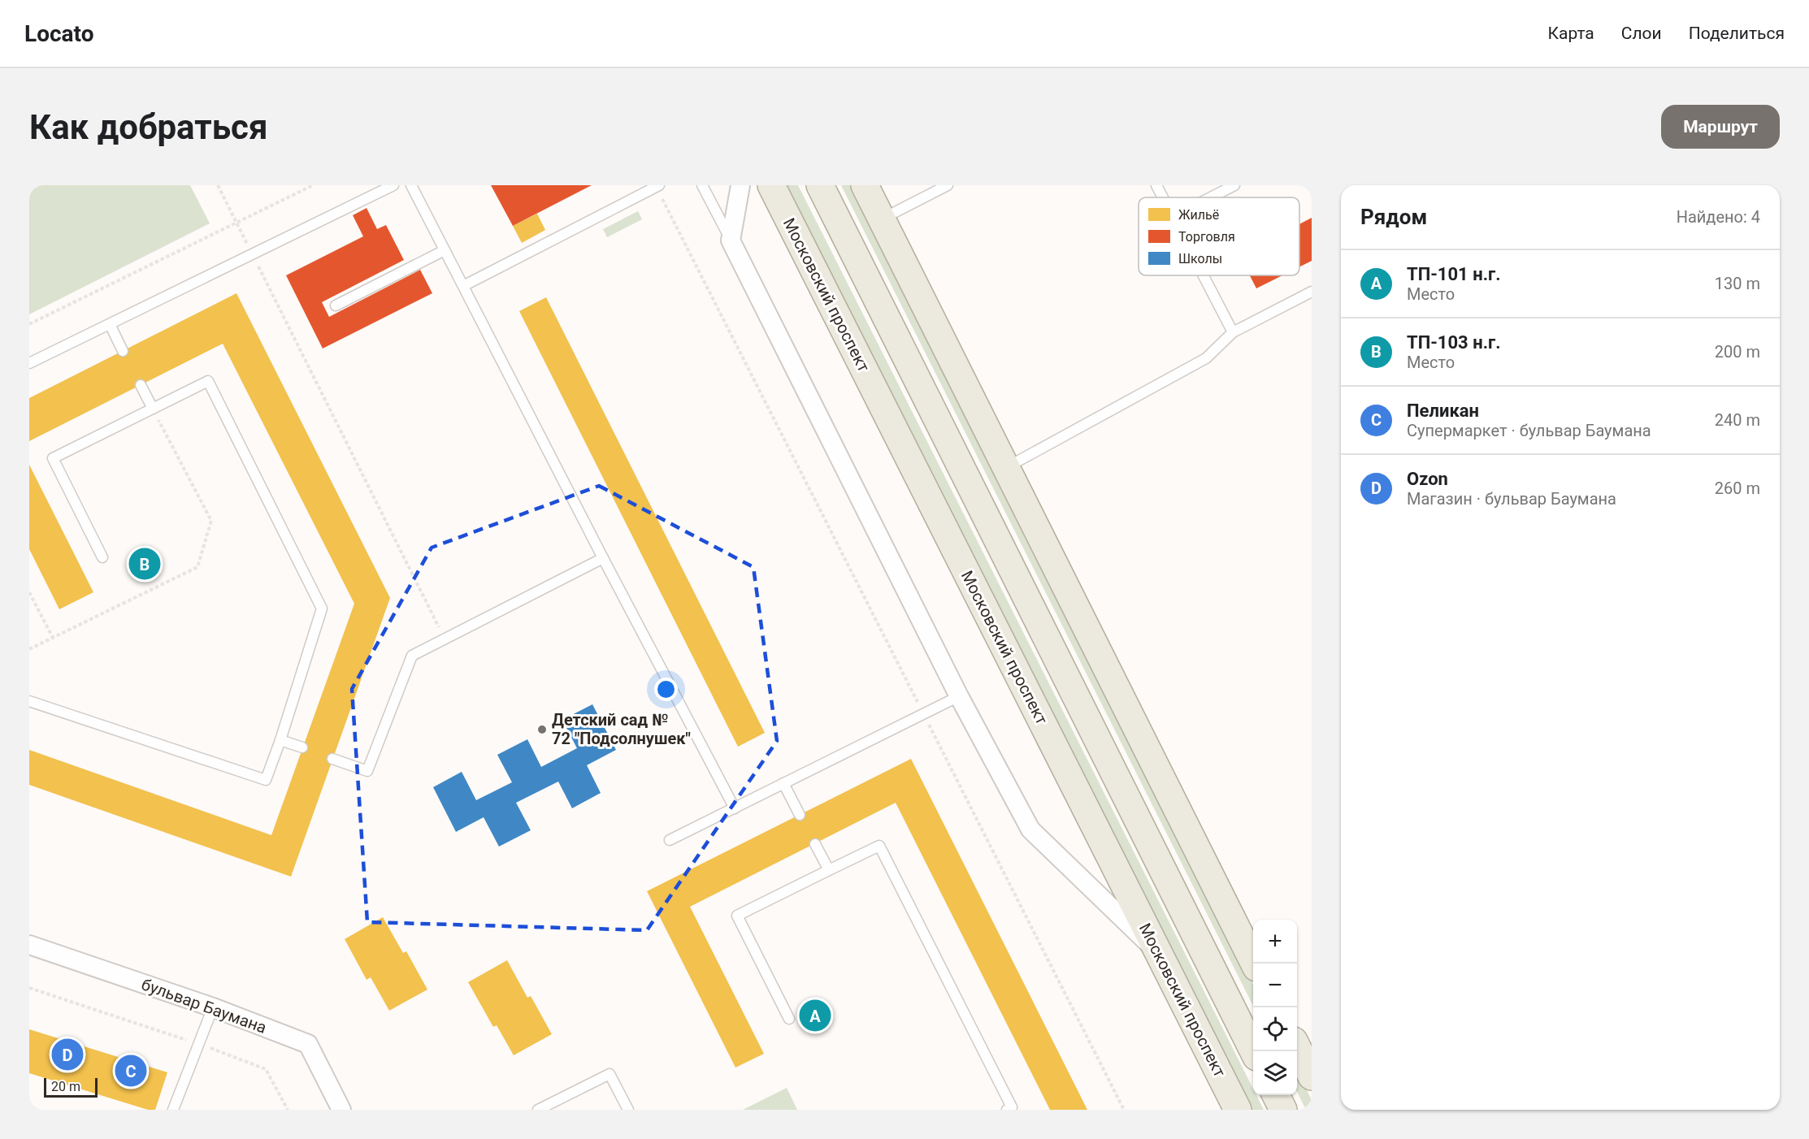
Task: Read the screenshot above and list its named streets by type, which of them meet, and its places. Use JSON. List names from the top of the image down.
{
  "streets": {
    "main road": ["Московский проспект"],
    "street": ["бульвар Баумана"]
  },
  "places": ["Детский сад № 72 \"Подсолнушек\""],
  "legend": ["Жильё", "Торговля", "Школы"],
  "scale_bar": "20 m",
  "page": {
    "header": "Locato",
    "nav": ["Карта", "Слои", "Поделиться"],
    "buttons": "Маршрут",
    "title": "Как добраться",
    "heading": ["Рядом", "Найдено: 4"],
    "list": [
      {
        "mark": "A",
        "name": "ТП-101 н.г.",
        "note": "Место",
        "value": "130 m"
      },
      {
        "mark": "B",
        "name": "ТП-103 н.г.",
        "note": "Место",
        "value": "200 m"
      },
      {
        "mark": "C",
        "name": "Пеликан",
        "note": "Супермаркет · бульвар Баумана",
        "value": "240 m"
      },
      {
        "mark": "D",
        "name": "Ozon",
        "note": "Магазин · бульвар Баумана",
        "value": "260 m"
      }
    ],
    "pins": [
      "B",
      "A",
      "D",
      "C"
    ],
    "map_buttons": ["+", "−"],
    "scale": "20 m"
  }
}
